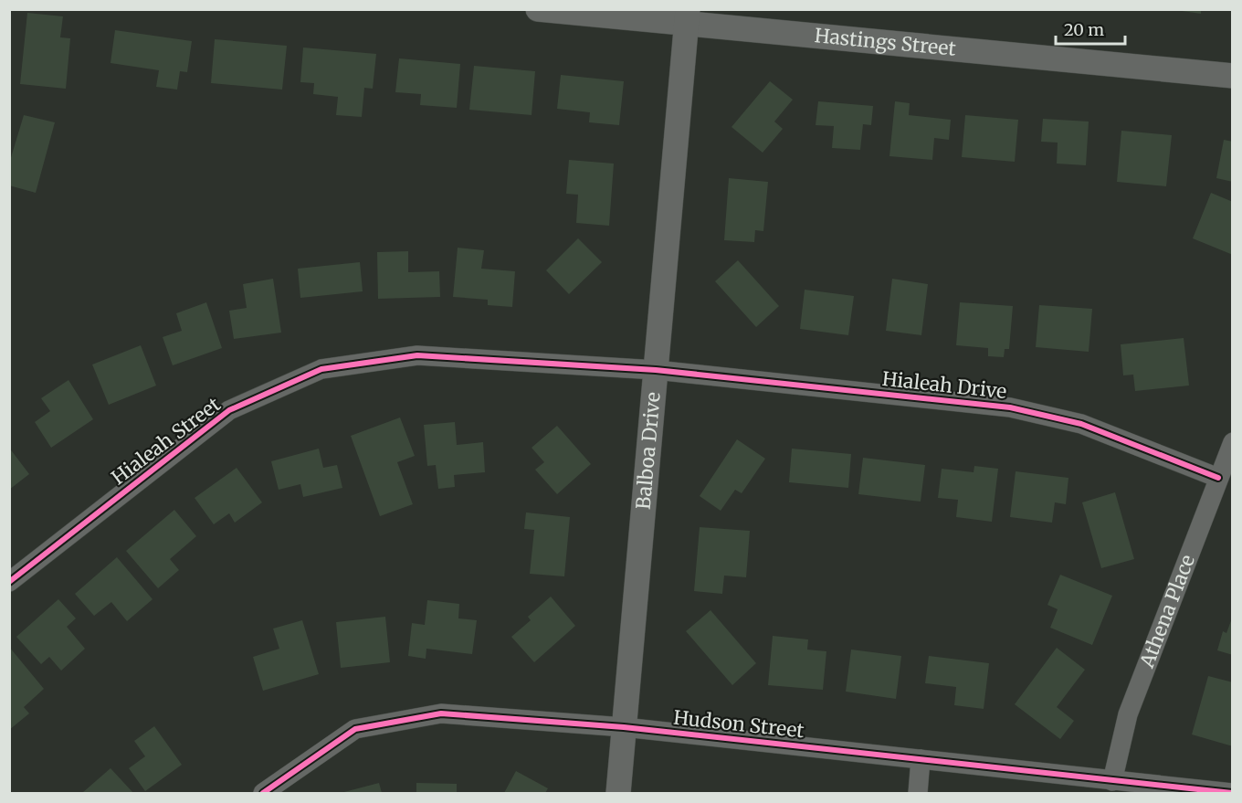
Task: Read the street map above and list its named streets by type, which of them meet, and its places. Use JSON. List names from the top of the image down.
{
  "streets": {
    "street": [
      "Hastings Street",
      "Hialeah Drive",
      "Hialeah Street",
      "Balboa Drive",
      "Athena Place",
      "Hudson Street"
    ]
  },
  "crossings": [
    ["Hastings Street", "Balboa Drive"],
    ["Hialeah Drive", "Hialeah Street"],
    ["Hialeah Drive", "Balboa Drive"],
    ["Hialeah Drive", "Athena Place"],
    ["Hialeah Street", "Balboa Drive"],
    ["Balboa Drive", "Hudson Street"],
    ["Athena Place", "Hudson Street"]
  ],
  "scale_bar": "20 m"
}
